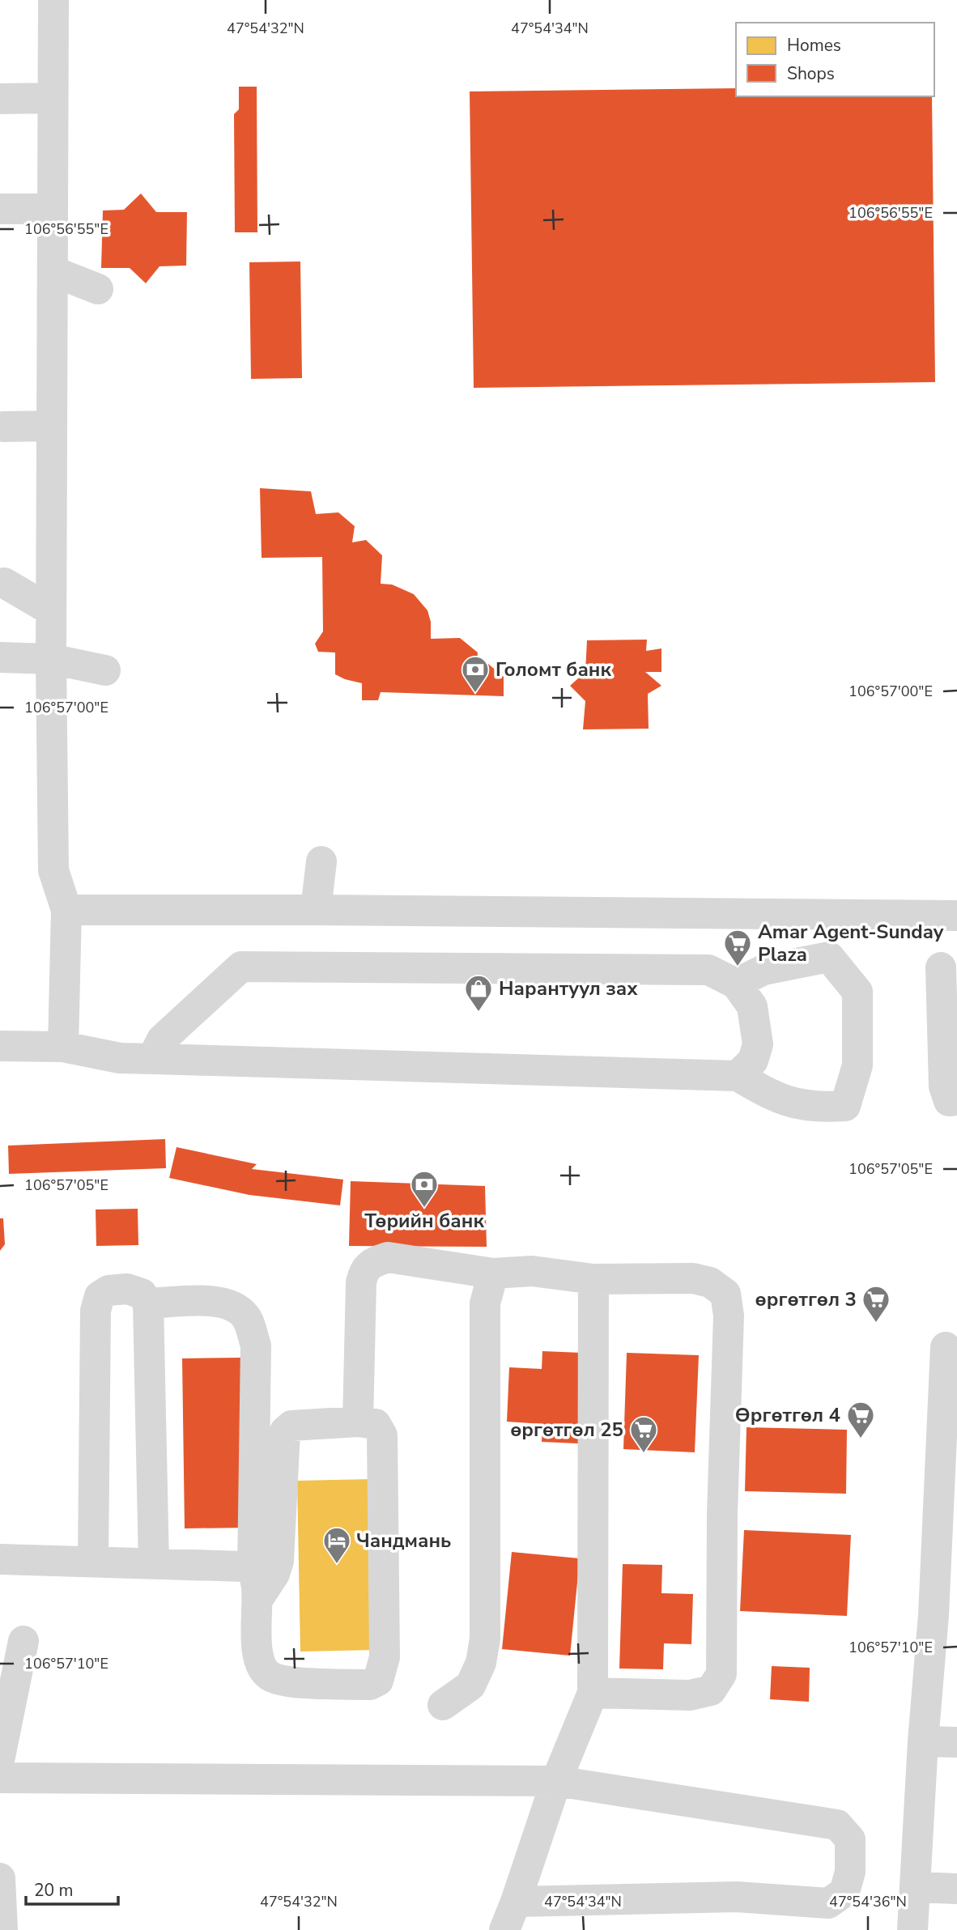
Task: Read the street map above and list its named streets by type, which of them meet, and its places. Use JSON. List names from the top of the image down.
{
  "places": {
    "bank": ["Голомт банк", "Төрийн банк"],
    "supermarket": [
      "Amar Agent-Sunday Plaza",
      "өргөтгөл 3",
      "Өргөтгөл 4",
      "өргөтгөл 25"
    ],
    "shop": ["Нарантуул зах"],
    "hotel": ["Чандмань"]
  },
  "legend": ["Homes", "Shops"],
  "scale_bar": "20 m",
  "coordinates": [
    "47°54'32\"N",
    "47°54'34\"N",
    "106°56'55\"E",
    "106°57'00\"E",
    "106°57'05\"E",
    "106°57'10\"E",
    "47°54'36\"N"
  ]
}
